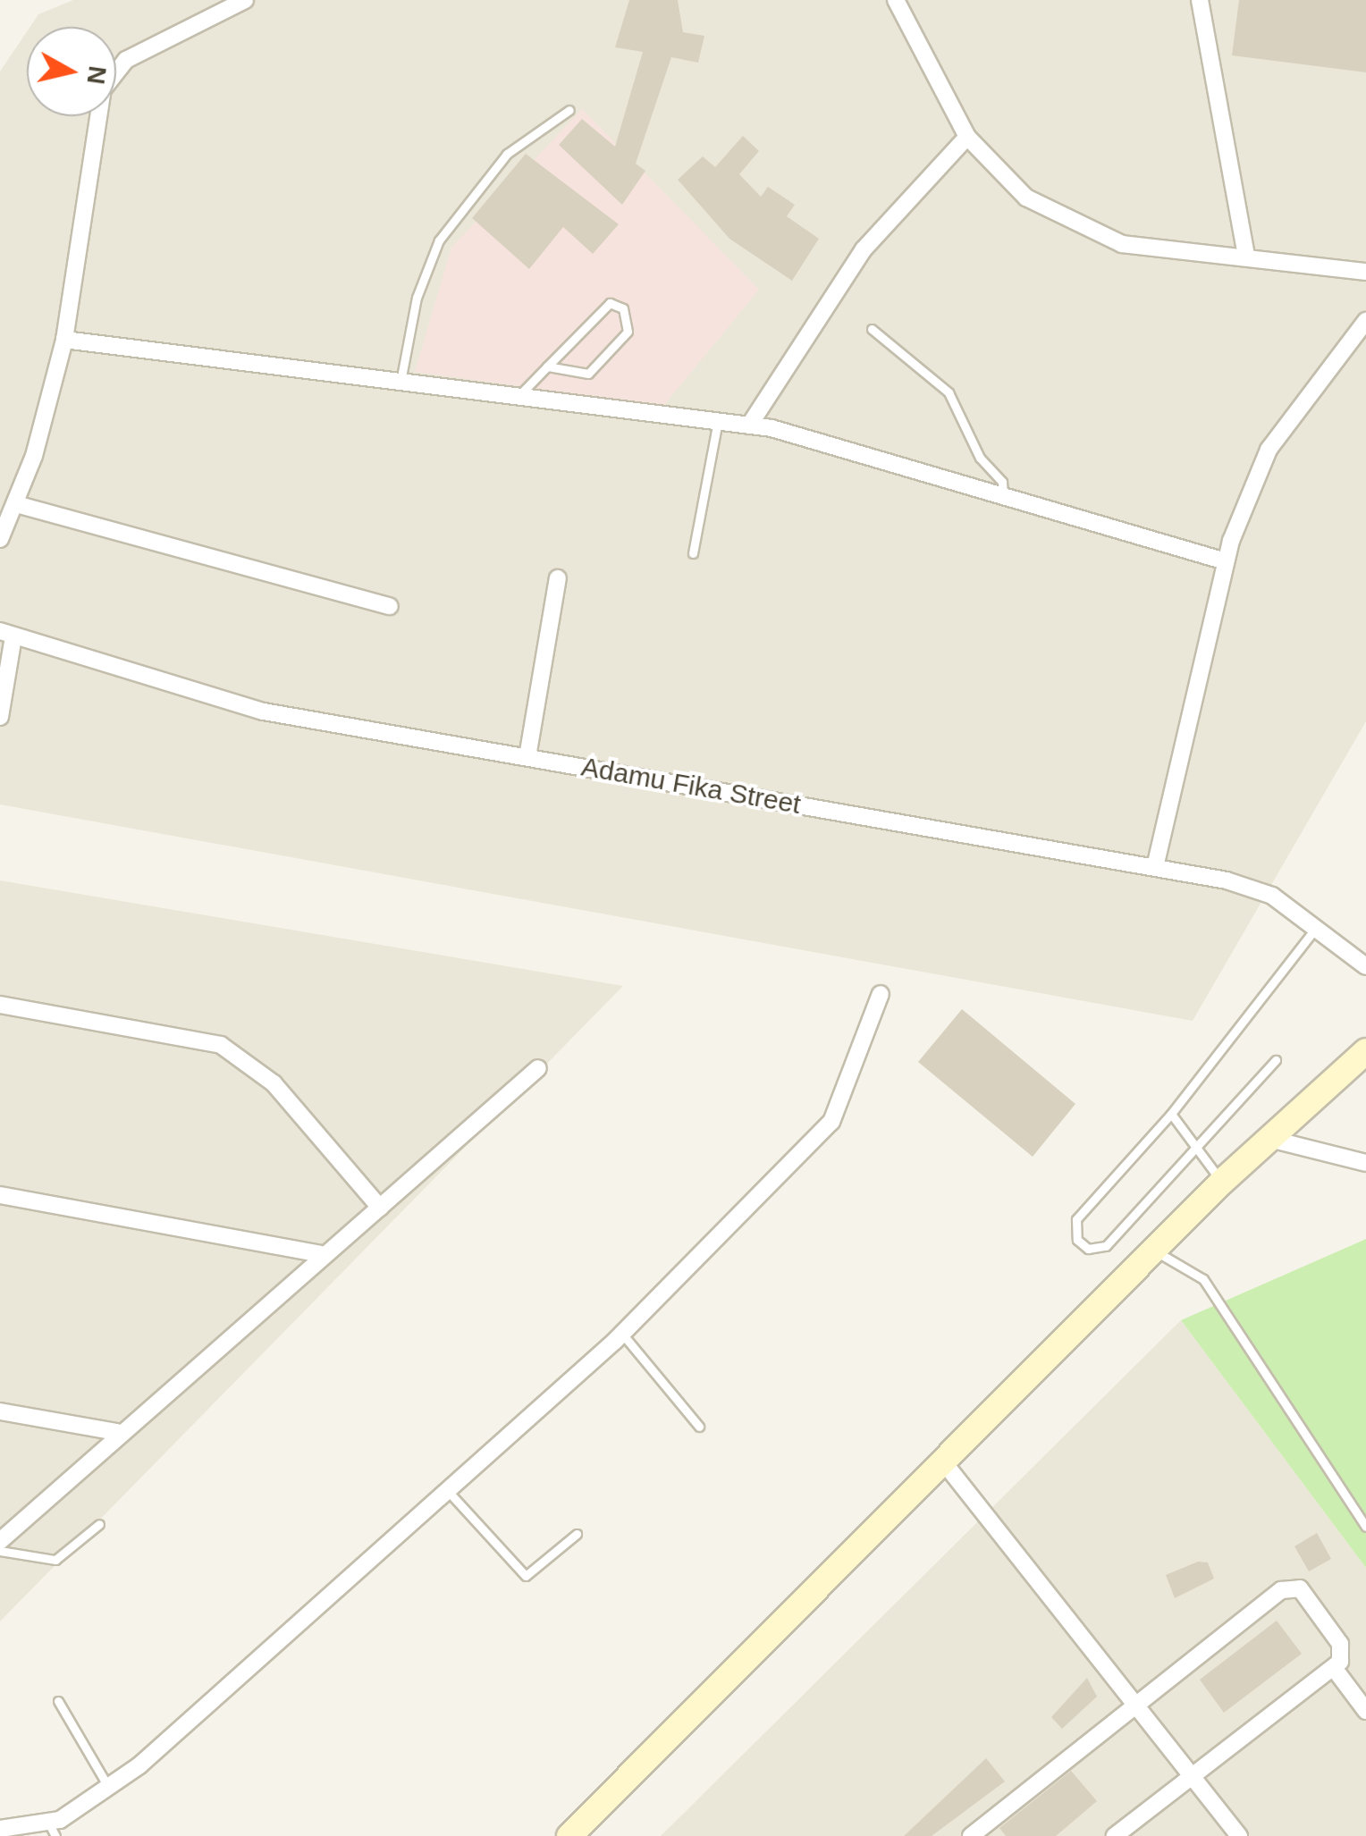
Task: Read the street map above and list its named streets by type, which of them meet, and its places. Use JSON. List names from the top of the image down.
{
  "streets": {
    "street": ["Adamu Fika Street"]
  },
  "north": "right"
}
